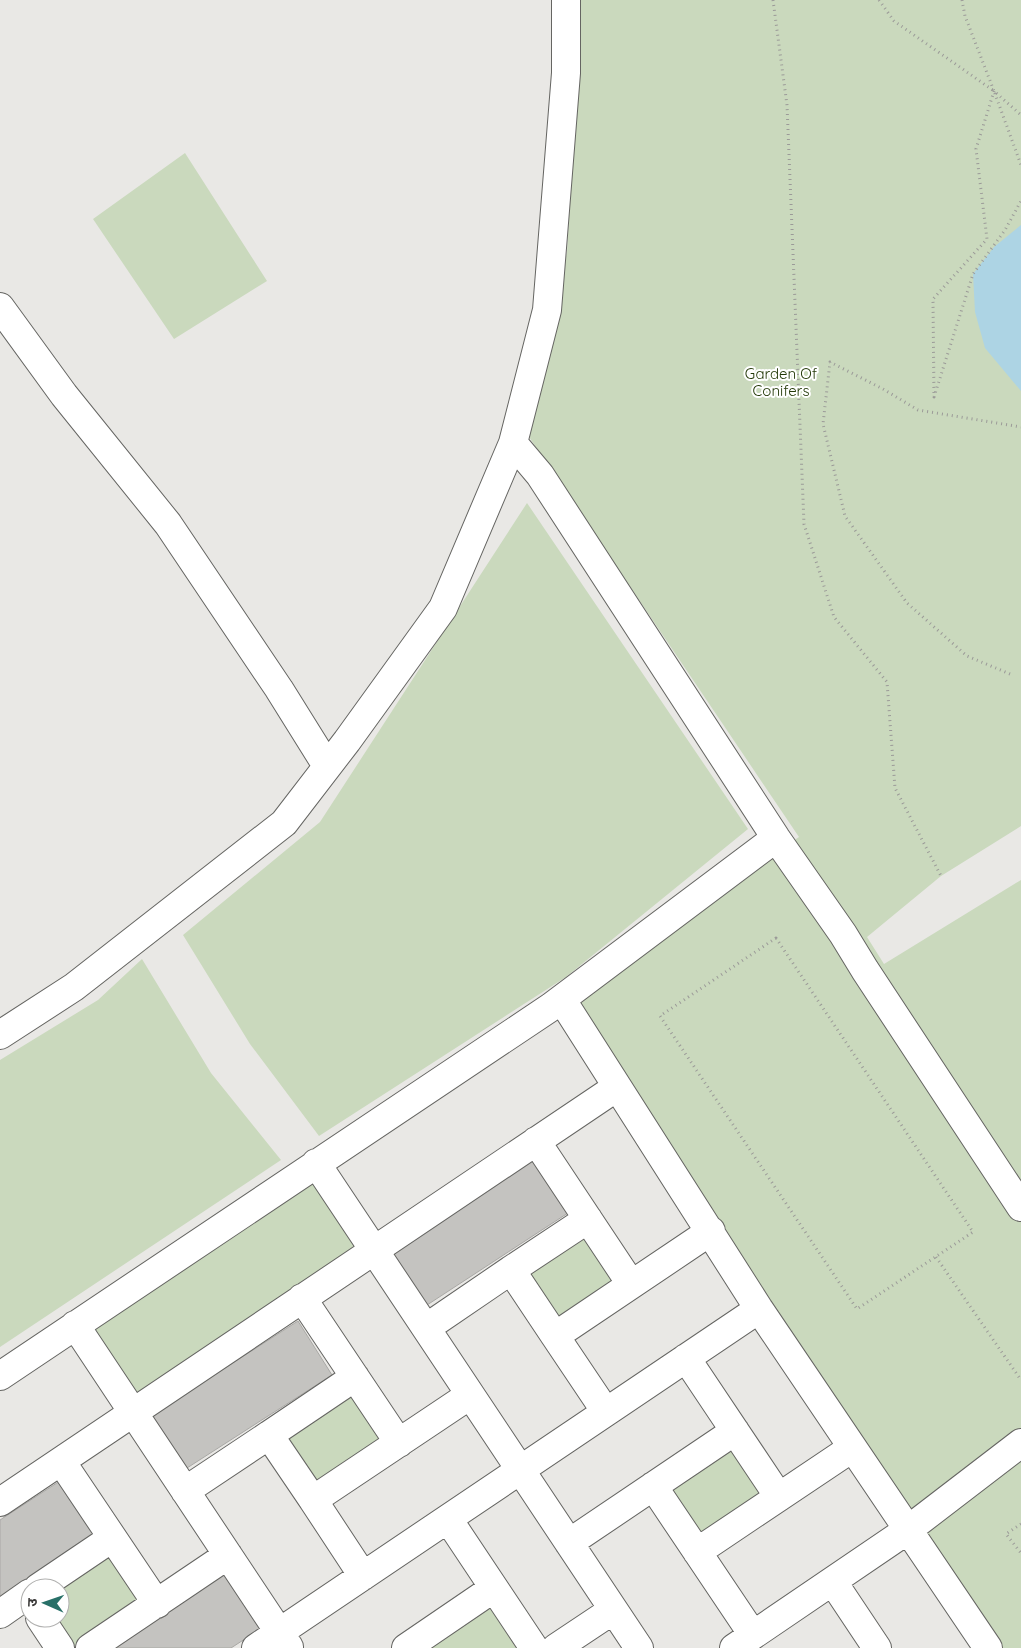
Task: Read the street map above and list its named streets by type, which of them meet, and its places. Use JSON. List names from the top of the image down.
{
  "parks": ["Garden Of Conifers"],
  "north": "left"
}
